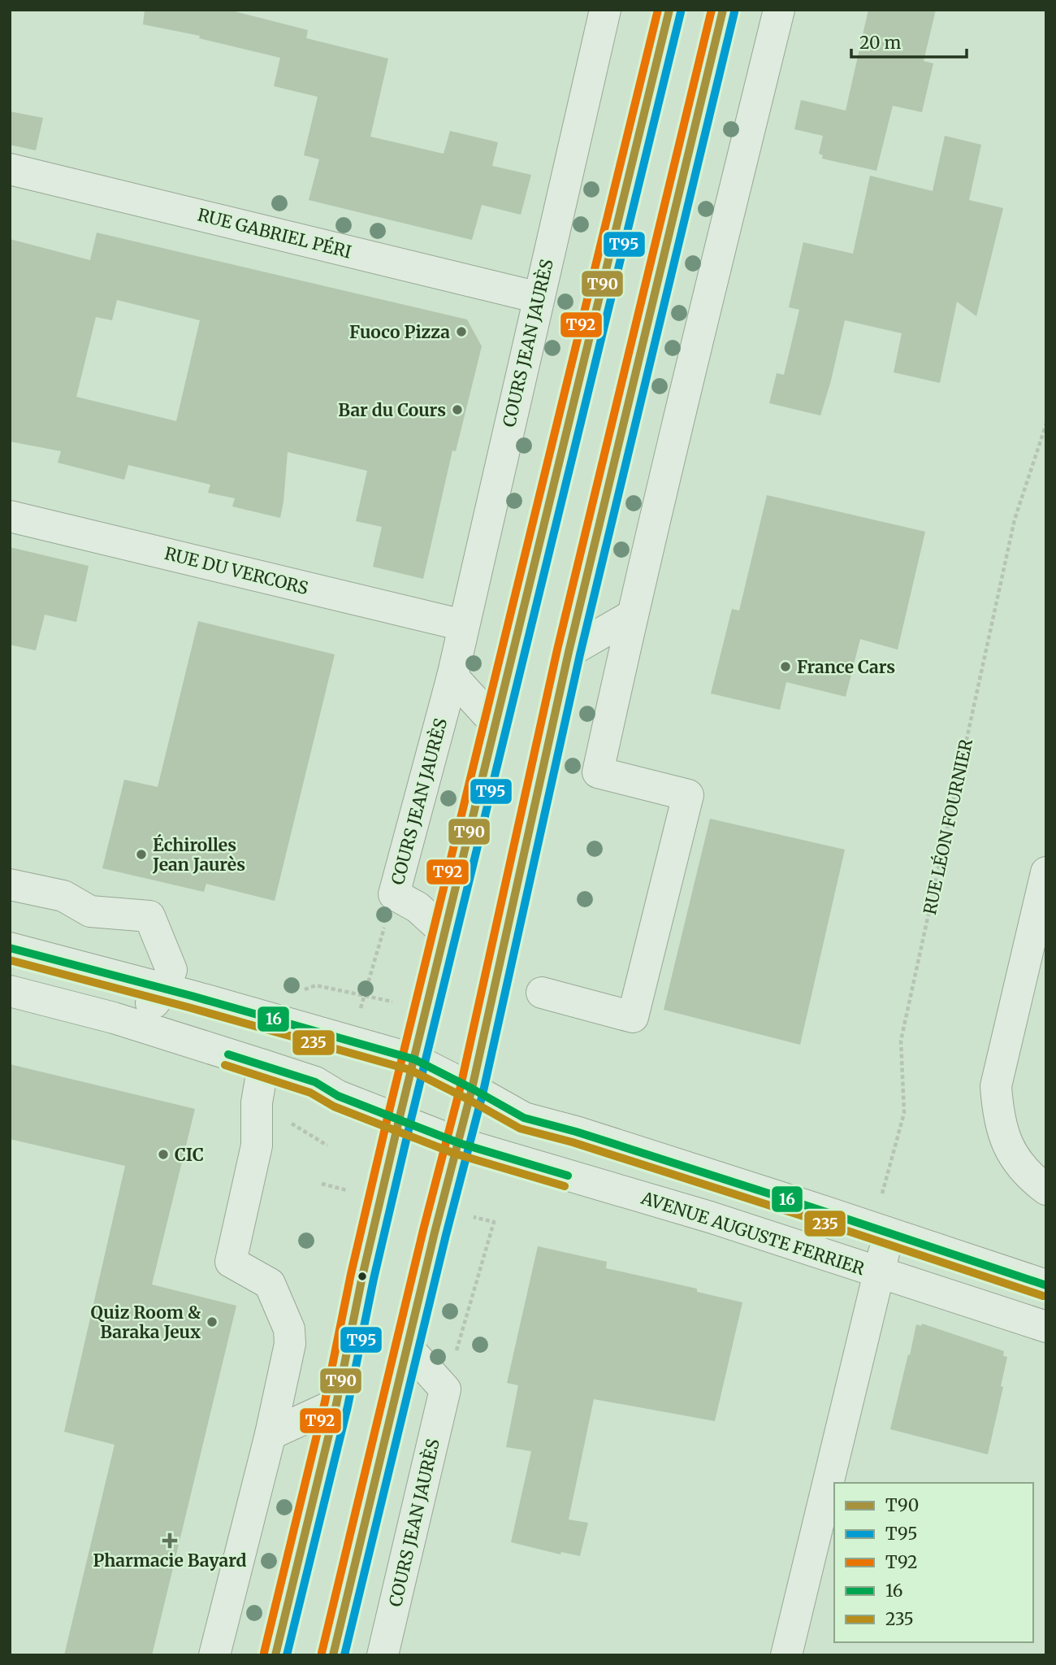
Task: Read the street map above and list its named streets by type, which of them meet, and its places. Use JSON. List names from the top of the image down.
{
  "streets": {
    "street": [
      "RUE GABRIEL PÉRI",
      "COURS JEAN JAURÈS",
      "RUE DU VERCORS",
      "AVENUE AUGUSTE FERRIER"
    ],
    "path": ["RUE LÉON FOURNIER"]
  },
  "crossings": [
    ["RUE GABRIEL PÉRI", "COURS JEAN JAURÈS"],
    ["COURS JEAN JAURÈS", "RUE DU VERCORS"]
  ],
  "places": {
    "other": [
      "Fuoco Pizza",
      "Bar du Cours",
      "France Cars",
      "Échirolles Jean Jaurès",
      "CIC",
      "Quiz Room & Baraka Jeux"
    ],
    "health": ["Pharmacie Bayard"]
  },
  "lines": [
    "transit line T90",
    "transit line T92",
    "transit line T95",
    "transit line 16",
    "transit line 235"
  ],
  "legend": [
    "T90",
    "T95",
    "T92",
    "16",
    "235"
  ],
  "scale_bar": "20 m"
}
